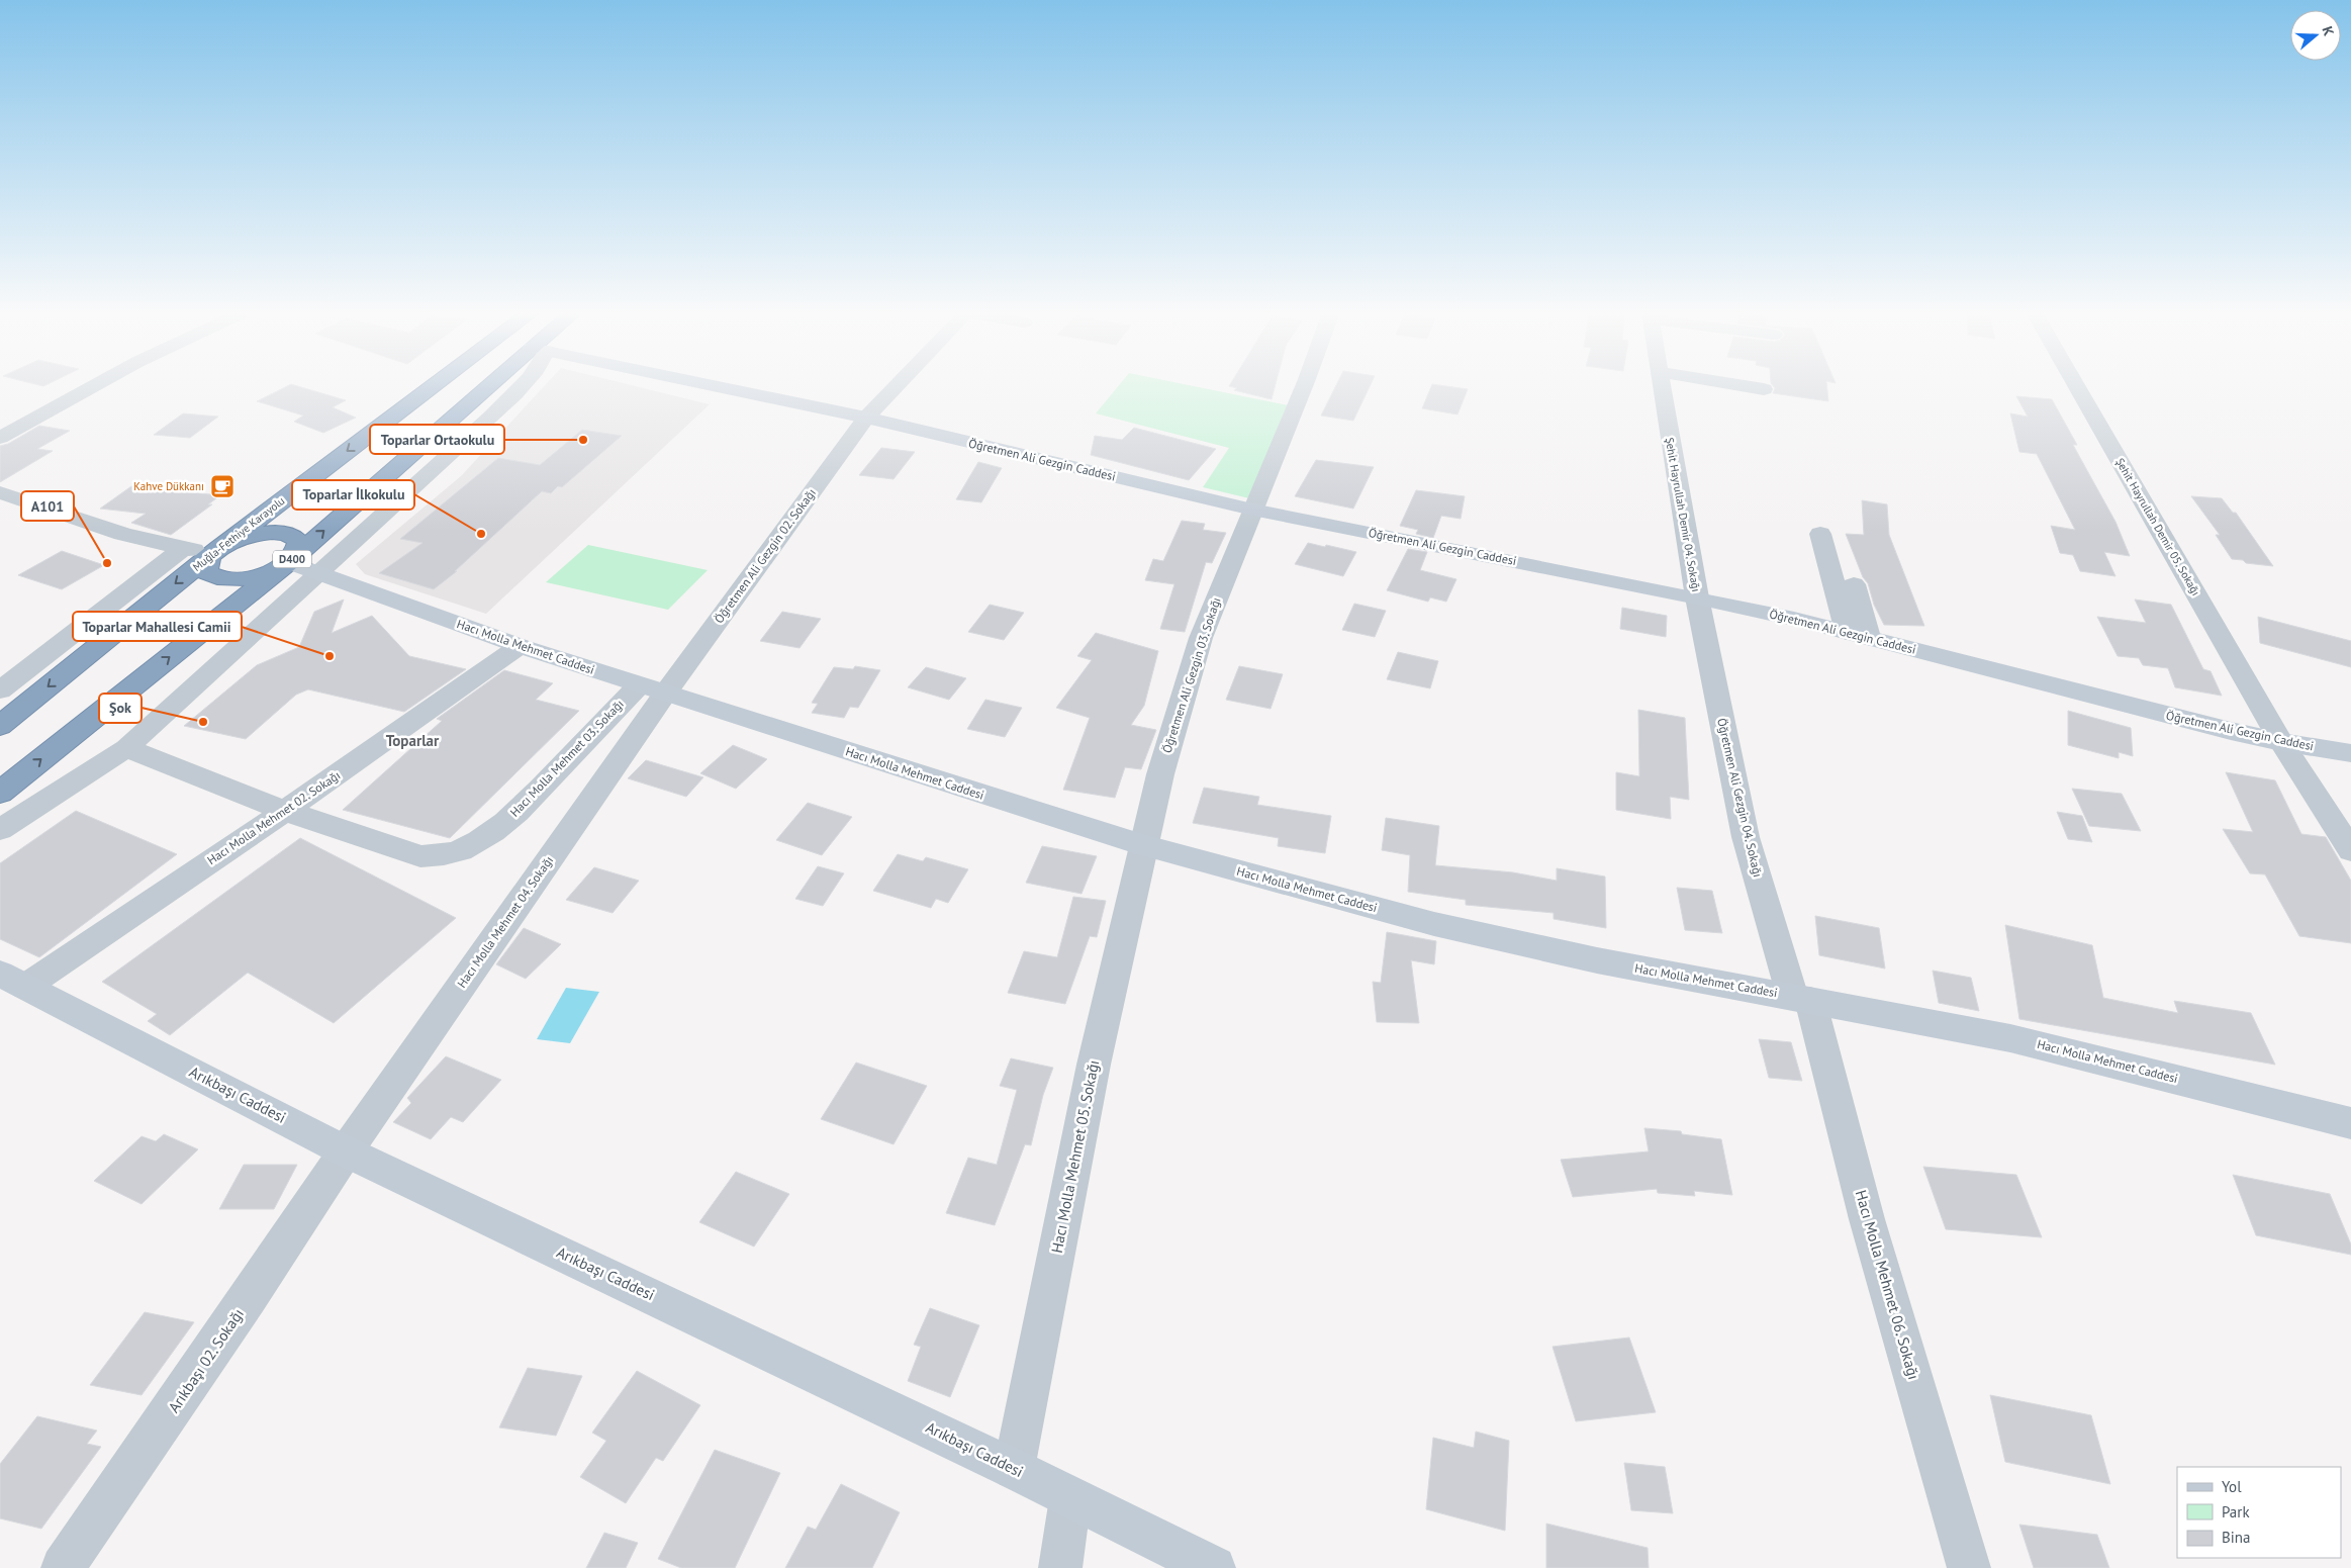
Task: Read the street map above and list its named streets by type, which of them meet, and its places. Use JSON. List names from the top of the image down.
{
  "streets": {
    "highway": ["Muğla-Fethiye Karayolu", "D400"],
    "street": [
      "Öğretmen Ali Gezgin Caddesi",
      "Şehit Hayrullah Demir 04. Sokağı",
      "Şehit Hayrullah Demir 05. Sokağı",
      "Öğretmen Ali Gezgin 02. Sokağı",
      "Hacı Molla Mehmet Caddesi",
      "Öğretmen Ali Gezgin 03. Sokağı",
      "Hacı Molla Mehmet 03. Sokağı",
      "Öğretmen Ali Gezgin 04. Sokağı",
      "Hacı Molla Mehmet 02. Sokağı",
      "Hacı Molla Mehmet 04. Sokağı",
      "Arıkbaşı Caddesi",
      "Hacı Molla Mehmet 05. Sokağı",
      "Hacı Molla Mehmet 06. Sokağı",
      "Arıkbaşı 02. Sokağı"
    ]
  },
  "crossings": [
    ["Öğretmen Ali Gezgin Caddesi", "Şehit Hayrullah Demir 04. Sokağı"],
    ["Öğretmen Ali Gezgin Caddesi", "Şehit Hayrullah Demir 05. Sokağı"],
    ["Öğretmen Ali Gezgin Caddesi", "Öğretmen Ali Gezgin 02. Sokağı"],
    ["Öğretmen Ali Gezgin Caddesi", "Öğretmen Ali Gezgin 03. Sokağı"],
    ["Öğretmen Ali Gezgin Caddesi", "Öğretmen Ali Gezgin 04. Sokağı"],
    ["Şehit Hayrullah Demir 04. Sokağı", "Öğretmen Ali Gezgin 04. Sokağı"],
    ["Öğretmen Ali Gezgin 02. Sokağı", "Hacı Molla Mehmet Caddesi"],
    ["Öğretmen Ali Gezgin 02. Sokağı", "Hacı Molla Mehmet 03. Sokağı"],
    ["Öğretmen Ali Gezgin 02. Sokağı", "Hacı Molla Mehmet 04. Sokağı"],
    ["D400", "Hacı Molla Mehmet Caddesi"],
    ["Hacı Molla Mehmet Caddesi", "Öğretmen Ali Gezgin 03. Sokağı"],
    ["Hacı Molla Mehmet Caddesi", "Hacı Molla Mehmet 03. Sokağı"],
    ["Hacı Molla Mehmet Caddesi", "Öğretmen Ali Gezgin 04. Sokağı"],
    ["Hacı Molla Mehmet Caddesi", "Hacı Molla Mehmet 02. Sokağı"],
    ["Hacı Molla Mehmet Caddesi", "Hacı Molla Mehmet 04. Sokağı"],
    ["Hacı Molla Mehmet Caddesi", "Hacı Molla Mehmet 05. Sokağı"],
    ["Hacı Molla Mehmet Caddesi", "Hacı Molla Mehmet 06. Sokağı"],
    ["Öğretmen Ali Gezgin 03. Sokağı", "Hacı Molla Mehmet 05. Sokağı"],
    ["Hacı Molla Mehmet 03. Sokağı", "Hacı Molla Mehmet 02. Sokağı"],
    ["Hacı Molla Mehmet 03. Sokağı", "Hacı Molla Mehmet 04. Sokağı"],
    ["Öğretmen Ali Gezgin 04. Sokağı", "Hacı Molla Mehmet 06. Sokağı"],
    ["Hacı Molla Mehmet 02. Sokağı", "Arıkbaşı Caddesi"],
    ["Hacı Molla Mehmet 04. Sokağı", "Arıkbaşı Caddesi"],
    ["Hacı Molla Mehmet 04. Sokağı", "Arıkbaşı 02. Sokağı"],
    ["Arıkbaşı Caddesi", "Hacı Molla Mehmet 05. Sokağı"],
    ["Arıkbaşı Caddesi", "Arıkbaşı 02. Sokağı"]
  ],
  "districts": ["Toparlar"],
  "places": {
    "other": [
      "Toparlar Ortaokulu",
      "Toparlar İlkokulu",
      "A101",
      "Toparlar Mahallesi Camii",
      "Şok"
    ],
    "cafe": ["Kahve Dükkanı"]
  },
  "legend": ["Yol", "Park", "Bina"],
  "north": "right"
}
